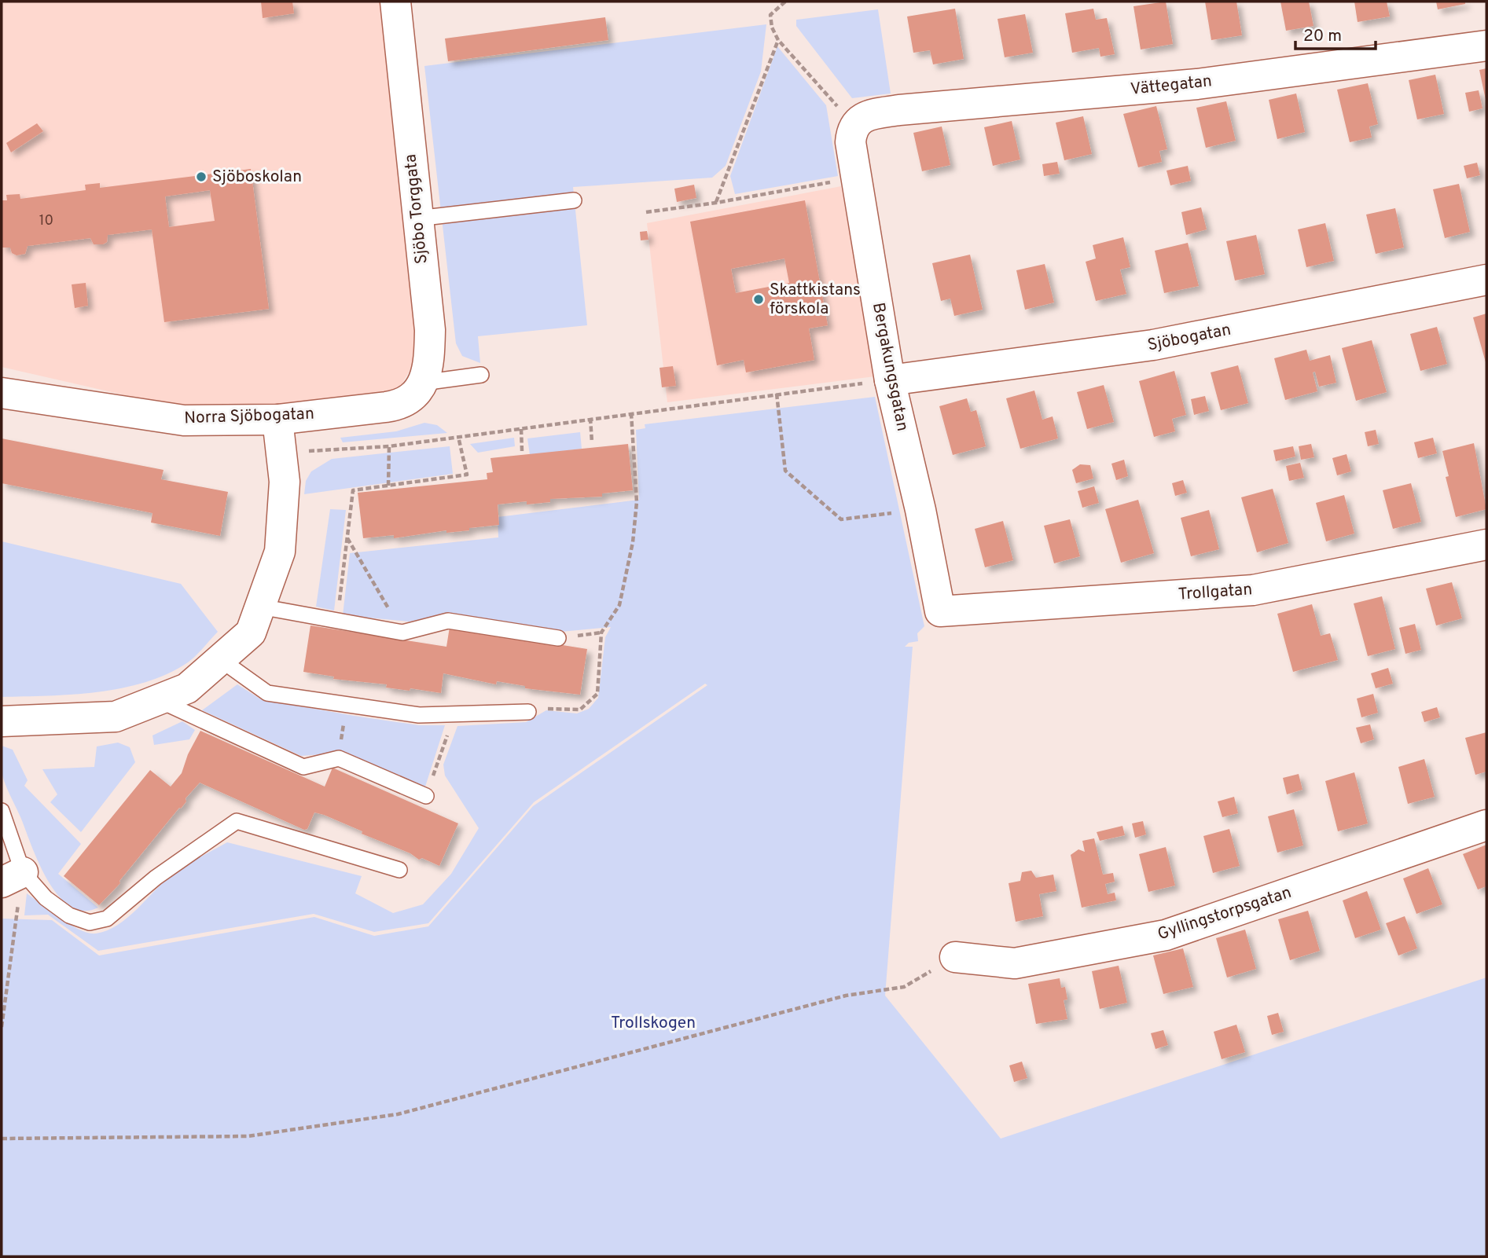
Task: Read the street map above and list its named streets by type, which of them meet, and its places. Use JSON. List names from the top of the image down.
{
  "streets": {
    "street": [
      "Vättegatan",
      "Sjöbo Torggata",
      "Sjöbogatan",
      "Bergakungsgatan",
      "Norra Sjöbogatan",
      "Trollgatan",
      "Gyllingstorpsgatan"
    ]
  },
  "crossings": [
    ["Vättegatan", "Bergakungsgatan"],
    ["Sjöbo Torggata", "Norra Sjöbogatan"],
    ["Sjöbogatan", "Bergakungsgatan"],
    ["Bergakungsgatan", "Trollgatan"]
  ],
  "parks": ["Trollskogen"],
  "places": ["Sjöboskolan", "Skattkistans förskola"],
  "house_numbers": ["10"],
  "scale_bar": "20 m"
}
